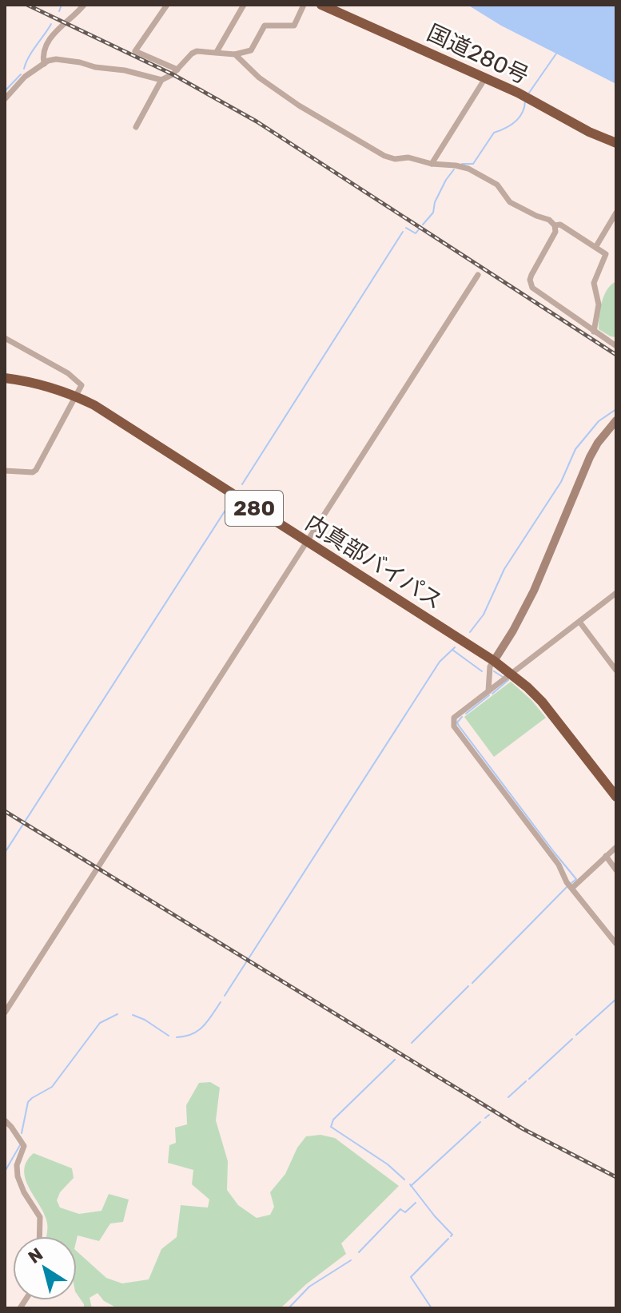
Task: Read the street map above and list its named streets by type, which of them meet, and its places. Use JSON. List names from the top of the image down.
{
  "streets": {
    "highway": ["国道280号", "280", "内真部バイパス"]
  },
  "north": "top left"
}
